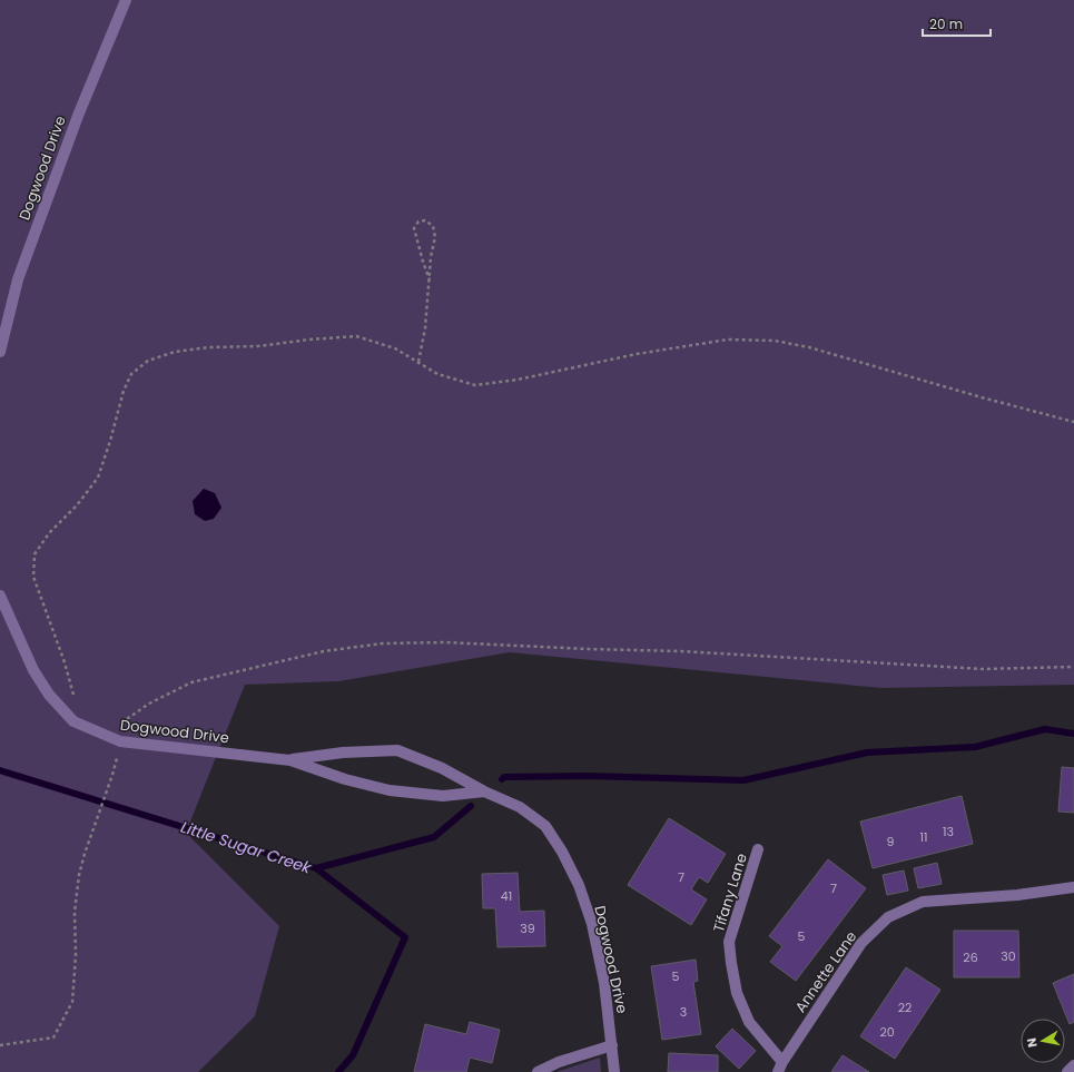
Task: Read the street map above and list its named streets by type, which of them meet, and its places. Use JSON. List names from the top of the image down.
{
  "streets": {
    "street": ["Dogwood Drive", "Tifany Lane", "Annette Lane"]
  },
  "crossings": [
    ["Tifany Lane", "Annette Lane"]
  ],
  "water": ["Little Sugar Creek"],
  "house_numbers": [
    "13",
    "11",
    "9",
    "7",
    "7",
    "41",
    "39",
    "5",
    "30",
    "26",
    "5",
    "22",
    "3",
    "20"
  ],
  "scale_bar": "20 m",
  "north": "left"
}
